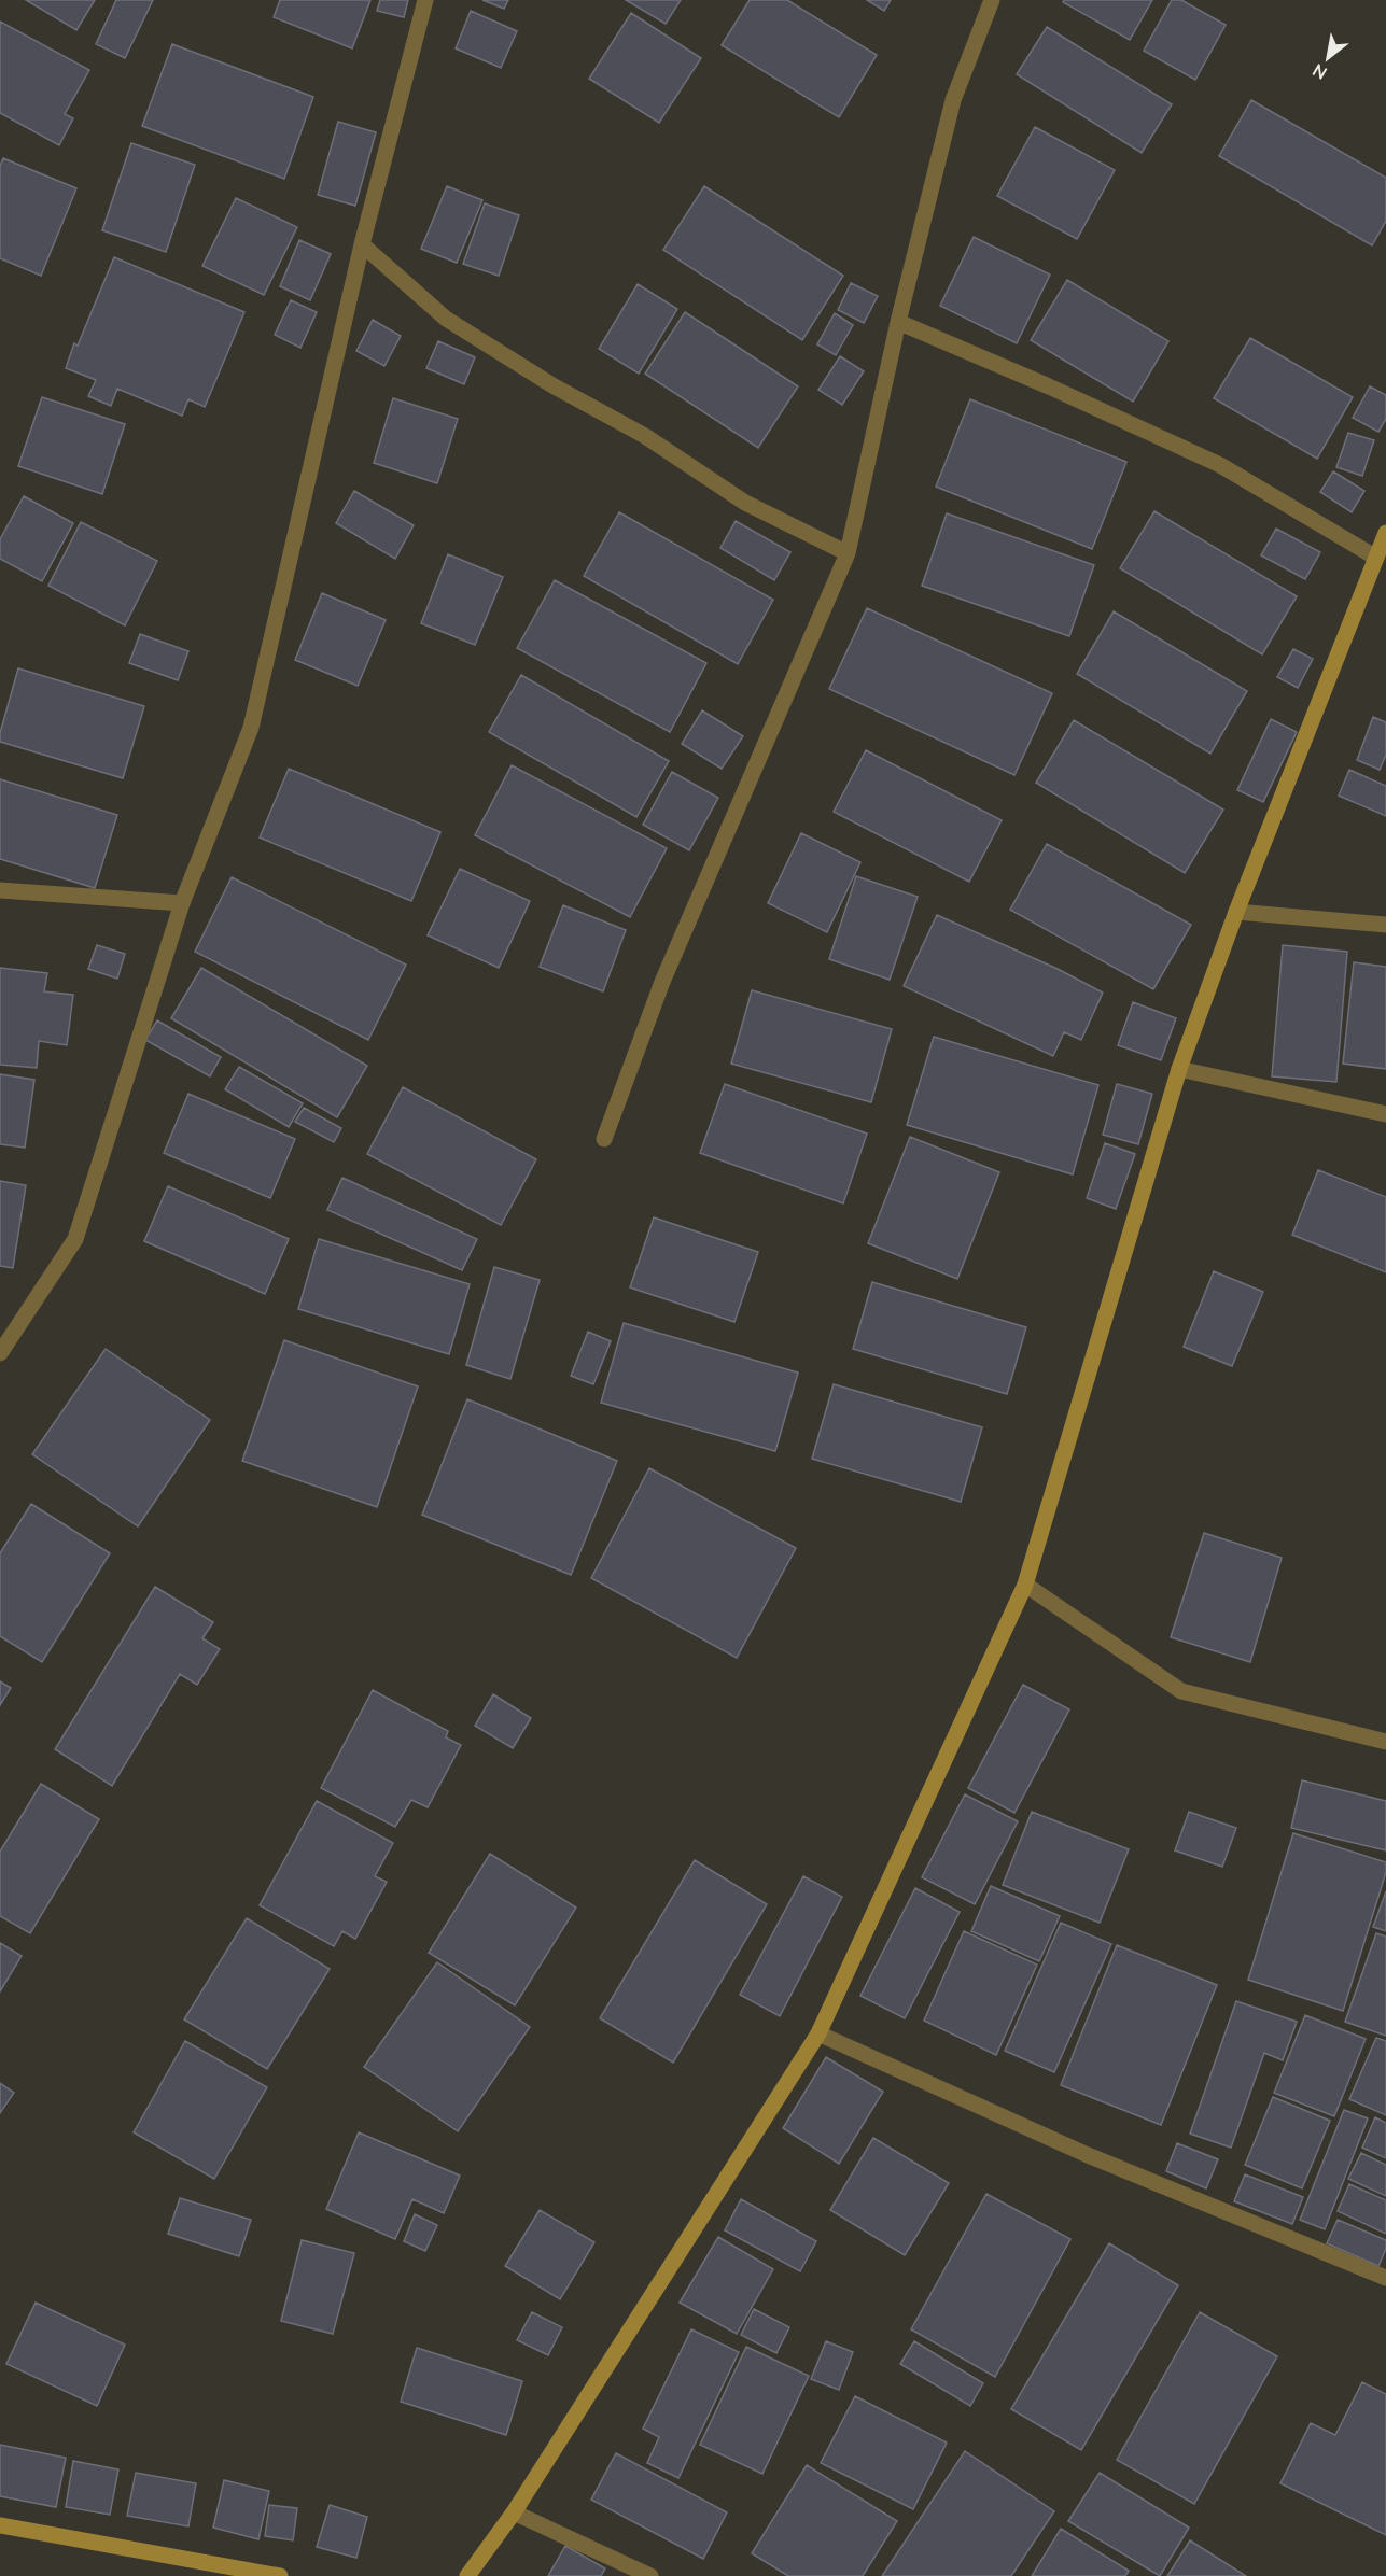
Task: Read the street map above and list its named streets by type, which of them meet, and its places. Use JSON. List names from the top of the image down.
{
  "north": "bottom left"
}
